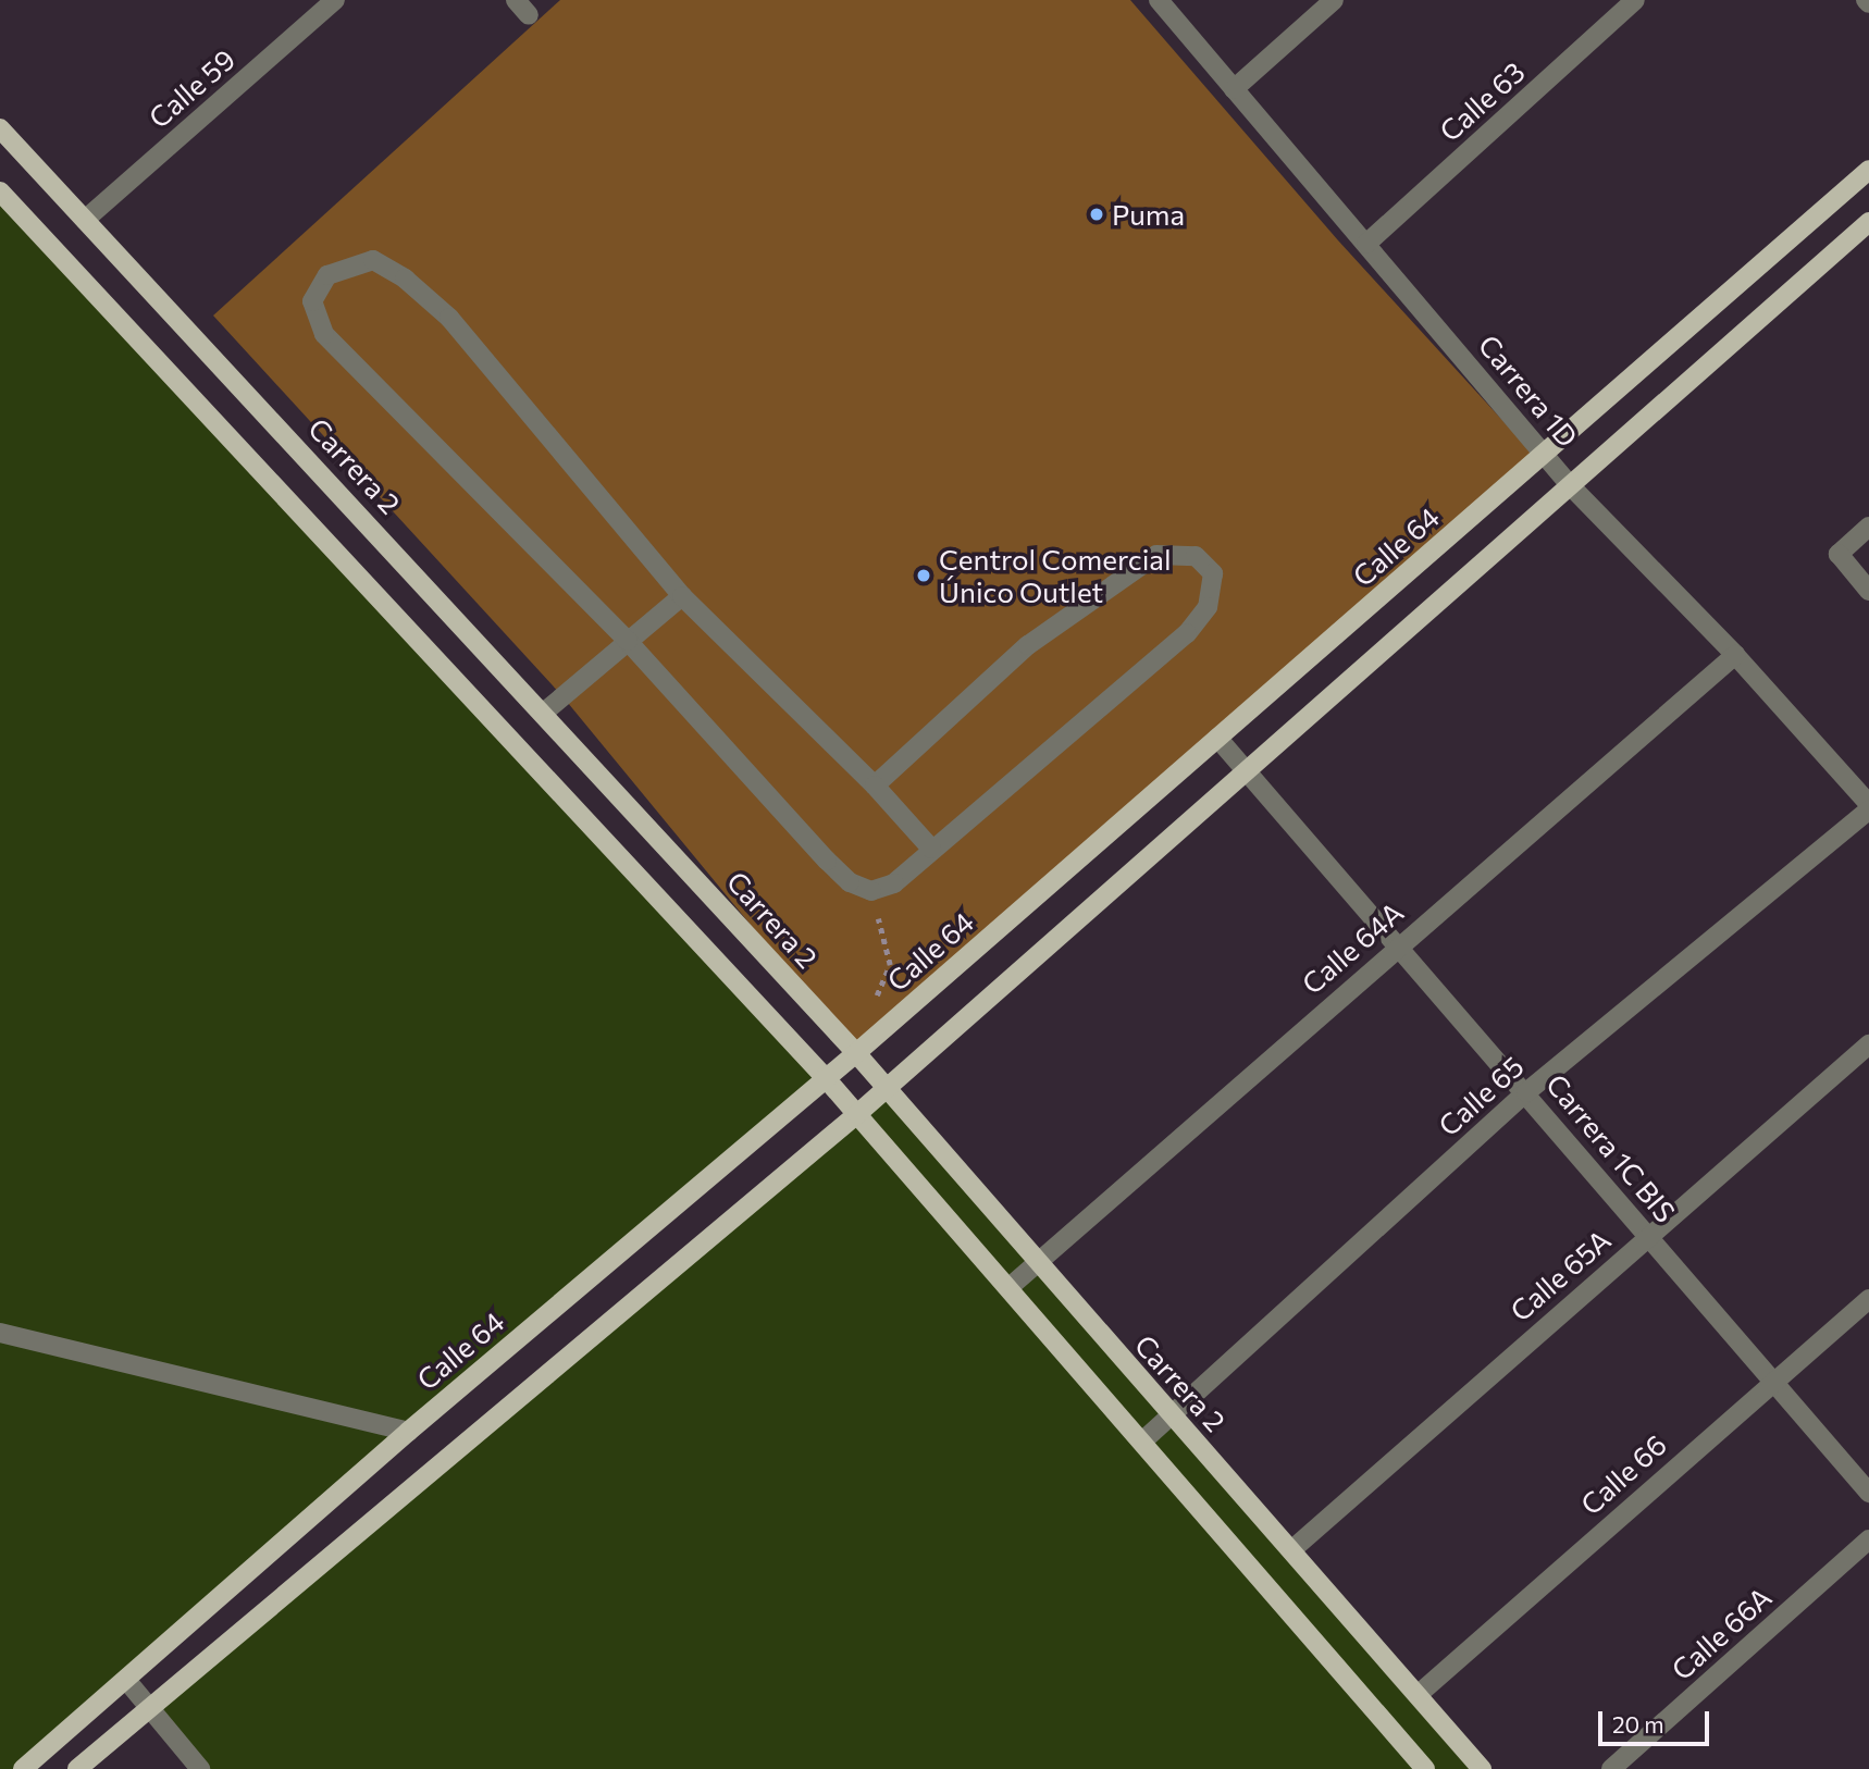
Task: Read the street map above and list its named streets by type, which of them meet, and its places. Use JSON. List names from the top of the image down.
{
  "streets": {
    "main road": ["Carrera 2", "Calle 64"],
    "street": [
      "Calle 59",
      "Calle 63",
      "Carrera 1D",
      "Calle 64A",
      "Calle 65",
      "Carrera 1C BIS",
      "Calle 65A",
      "Calle 66",
      "Calle 66A"
    ]
  },
  "crossings": [
    ["Calle 59", "Carrera 2"],
    ["Calle 63", "Carrera 1D"],
    ["Carrera 1D", "Calle 64"],
    ["Carrera 1D", "Calle 64A"],
    ["Carrera 1D", "Calle 65"],
    ["Carrera 2", "Calle 64"],
    ["Carrera 2", "Calle 64A"],
    ["Carrera 2", "Calle 65"],
    ["Carrera 2", "Calle 65A"],
    ["Carrera 2", "Calle 66"],
    ["Calle 64", "Carrera 1C BIS"],
    ["Calle 64A", "Carrera 1C BIS"],
    ["Calle 65", "Carrera 1C BIS"],
    ["Carrera 1C BIS", "Calle 65A"],
    ["Carrera 1C BIS", "Calle 66"]
  ],
  "places": ["Puma", "Centrol Comercial Único Outlet"],
  "scale_bar": "20 m"
}
